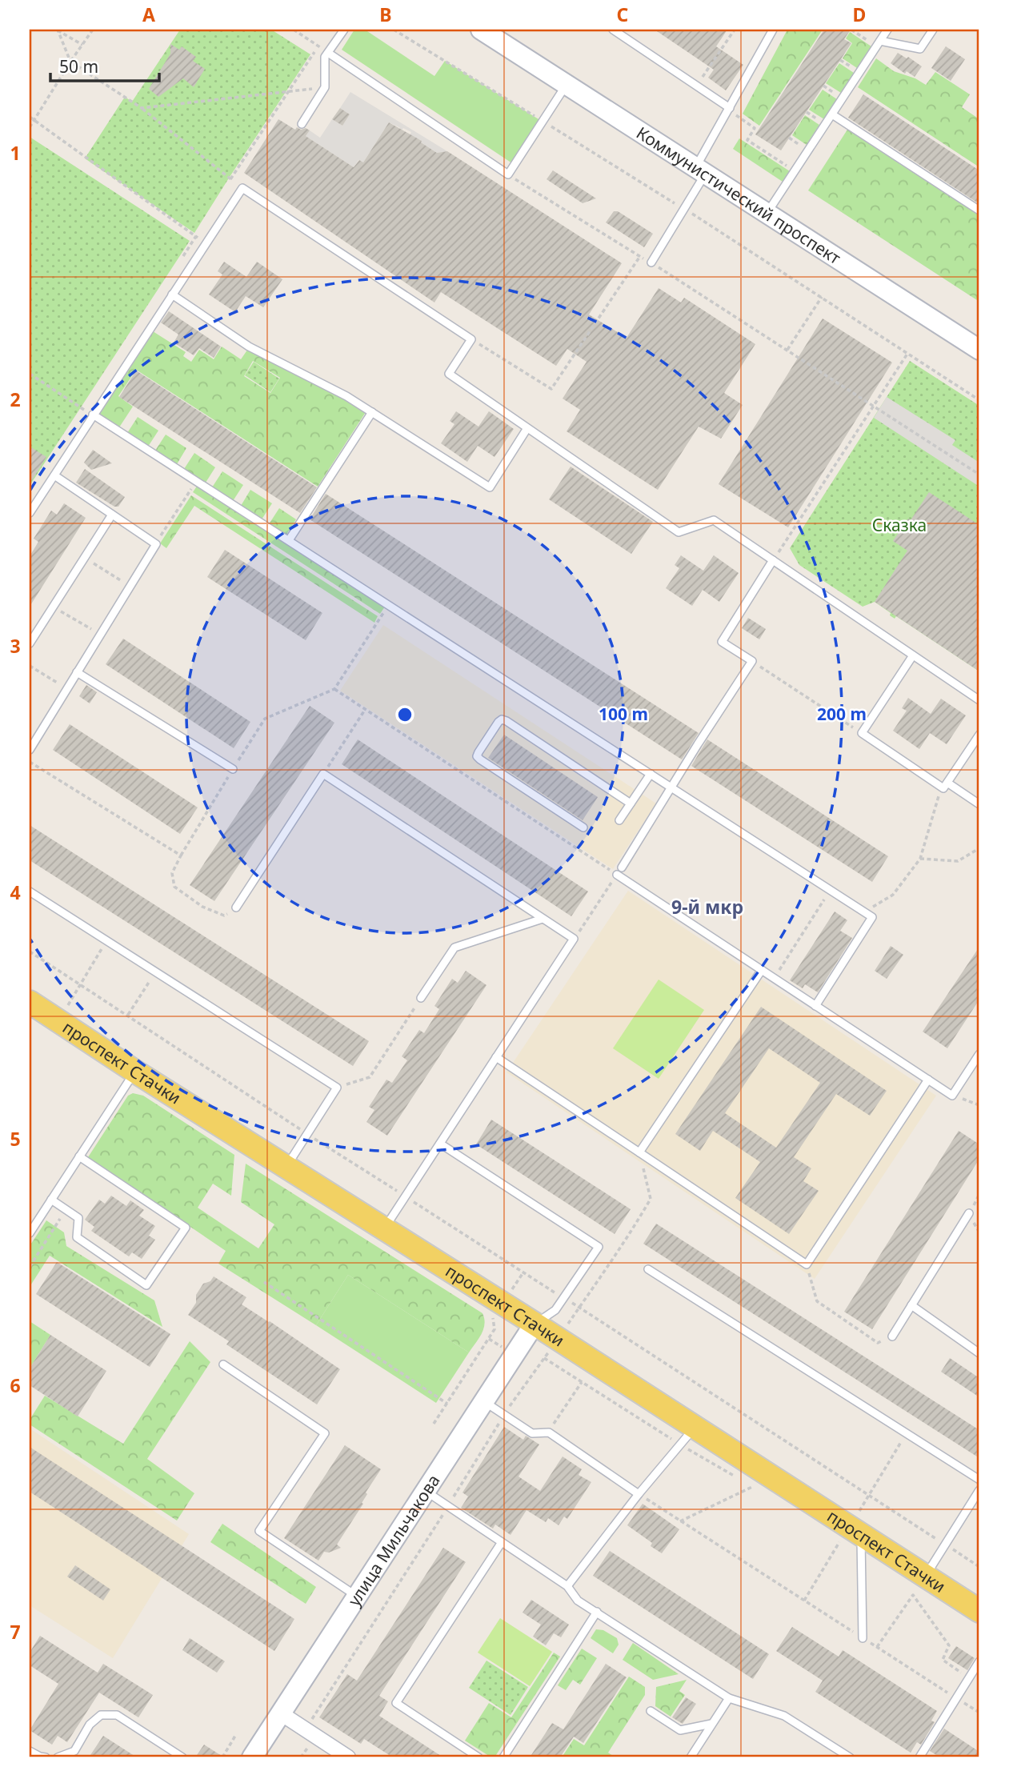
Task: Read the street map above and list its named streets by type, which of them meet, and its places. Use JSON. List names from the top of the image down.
{
  "streets": {
    "main road": ["Коммунистический проспект", "проспект Стачки", "улица Мильчакова"]
  },
  "crossings": [
    ["проспект Стачки", "улица Мильчакова"]
  ],
  "districts": ["9-й мкр"],
  "parks": ["Сказка"],
  "scale_bar": "50 m",
  "grid": {
    "columns": [
      "A",
      "B",
      "C",
      "D"
    ],
    "rows": [
      "1",
      "2",
      "3",
      "4",
      "5",
      "6",
      "7"
    ]
  },
  "rings": ["100 m", "200 m"]
}
